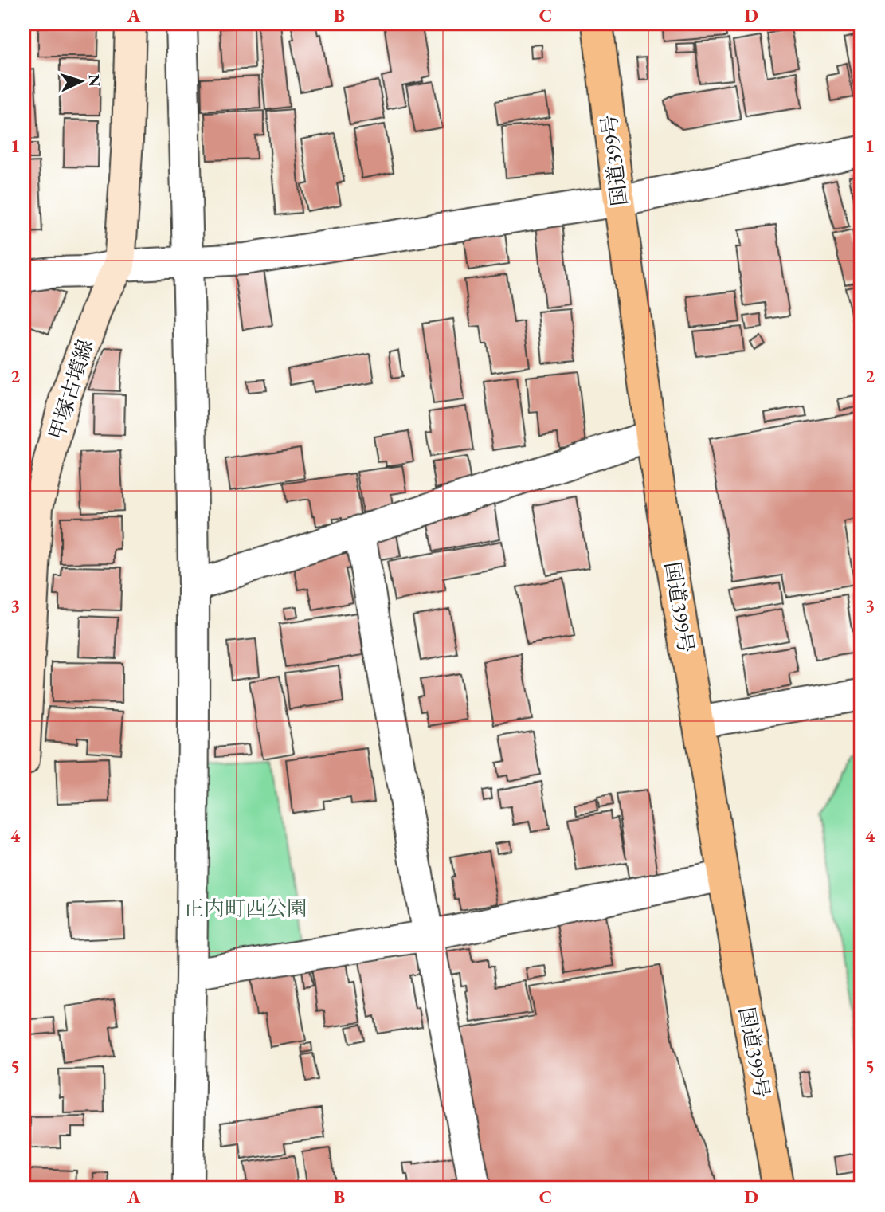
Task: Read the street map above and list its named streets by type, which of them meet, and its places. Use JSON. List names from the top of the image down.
{
  "streets": {
    "highway": ["国道399号"],
    "main road": ["甲塚古墳線"]
  },
  "parks": ["正内町西公園"],
  "north": "right",
  "grid": {
    "columns": [
      "A",
      "B",
      "C",
      "D"
    ],
    "rows": [
      "1",
      "2",
      "3",
      "4",
      "5"
    ]
  }
}
